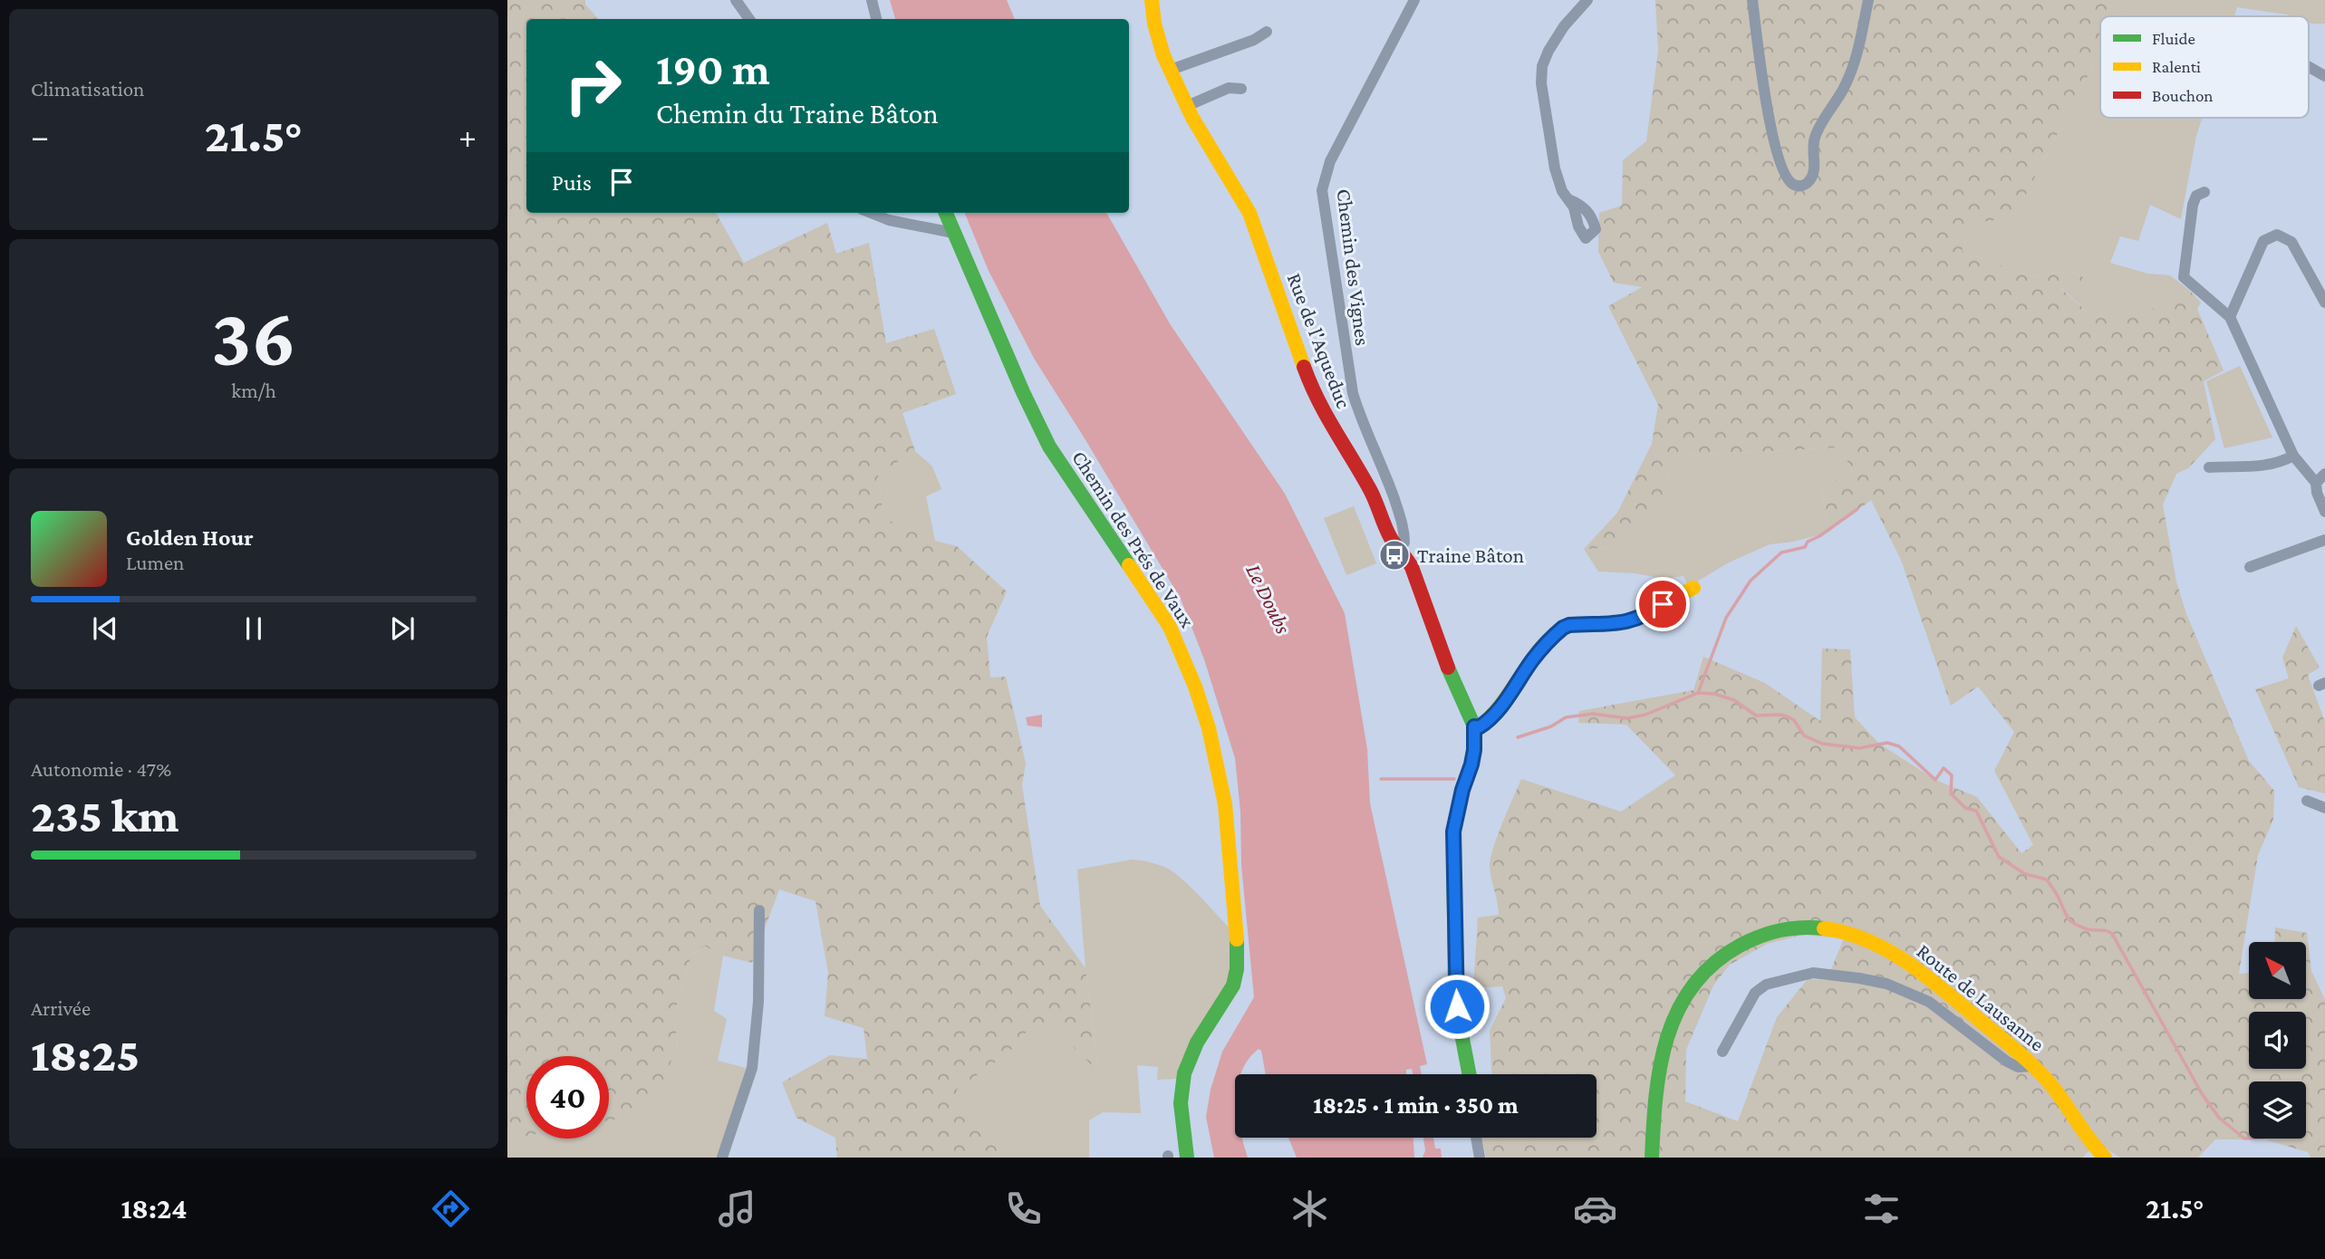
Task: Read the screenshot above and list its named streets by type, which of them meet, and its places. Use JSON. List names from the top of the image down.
{
  "streets": {
    "street": [
      "Chemin des Vignes",
      "Rue de l'Aqueduc",
      "Chemin des Prés de Vaux",
      "Route de Lausanne"
    ]
  },
  "crossings": [
    ["Chemin des Vignes", "Rue de l'Aqueduc"]
  ],
  "water": ["Le Doubs"],
  "places": {
    "bus stop": ["Traine Bâton"]
  },
  "legend": ["Fluide", "Ralenti", "Bouchon"],
  "north": "top left",
  "page": {
    "tile": [
      "Climatisation",
      ["36", "km/h"],
      ["Autonomie · 47%", "235 km"],
      ["Arrivée", "18:25"]
    ],
    "turn": ["190 m", "Chemin du Traine Bâton"],
    "heat": ["−", "21.5°", "+"],
    "then": "Puis",
    "song": ["Golden Hour", "Lumen"],
    "limit": "40",
    "trip": "18:25 · 1 min · 350 m",
    "tabs": ["18:24", "21.5°"]
  }
}
